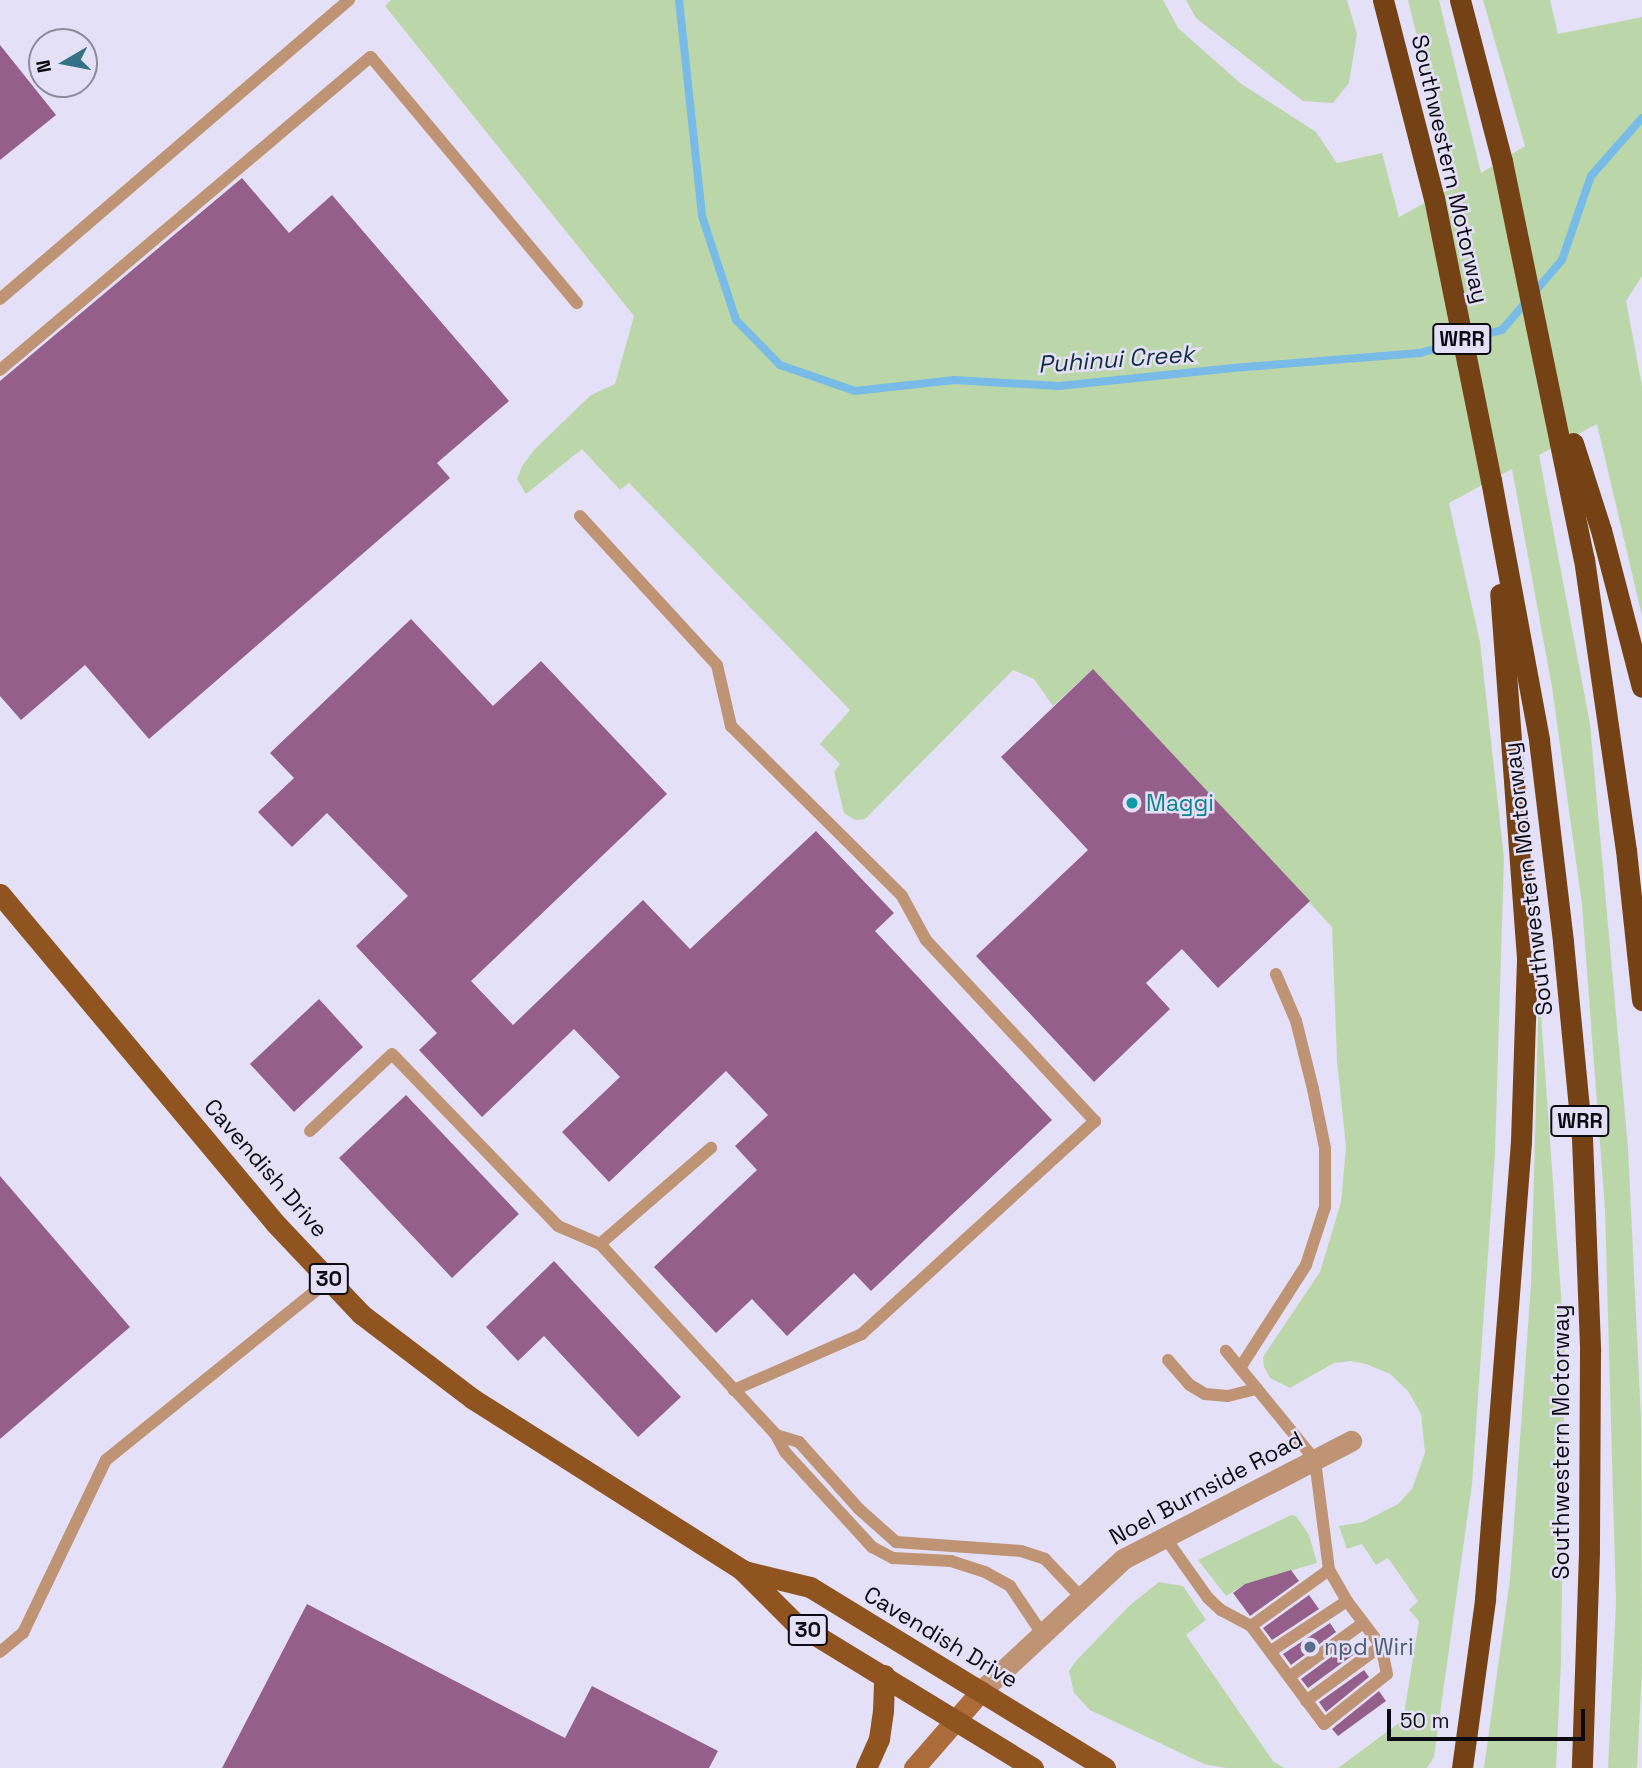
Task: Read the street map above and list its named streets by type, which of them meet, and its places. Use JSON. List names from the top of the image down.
{
  "streets": {
    "highway": ["Southwestern Motorway", "WRR"],
    "main road": ["Cavendish Drive", "30", "Noel Burnside Road"]
  },
  "crossings": [
    ["Cavendish Drive", "Noel Burnside Road"]
  ],
  "water": ["Puhinui Creek"],
  "places": ["Maggi", "npd Wiri"],
  "scale_bar": "50 m",
  "north": "left"
}
